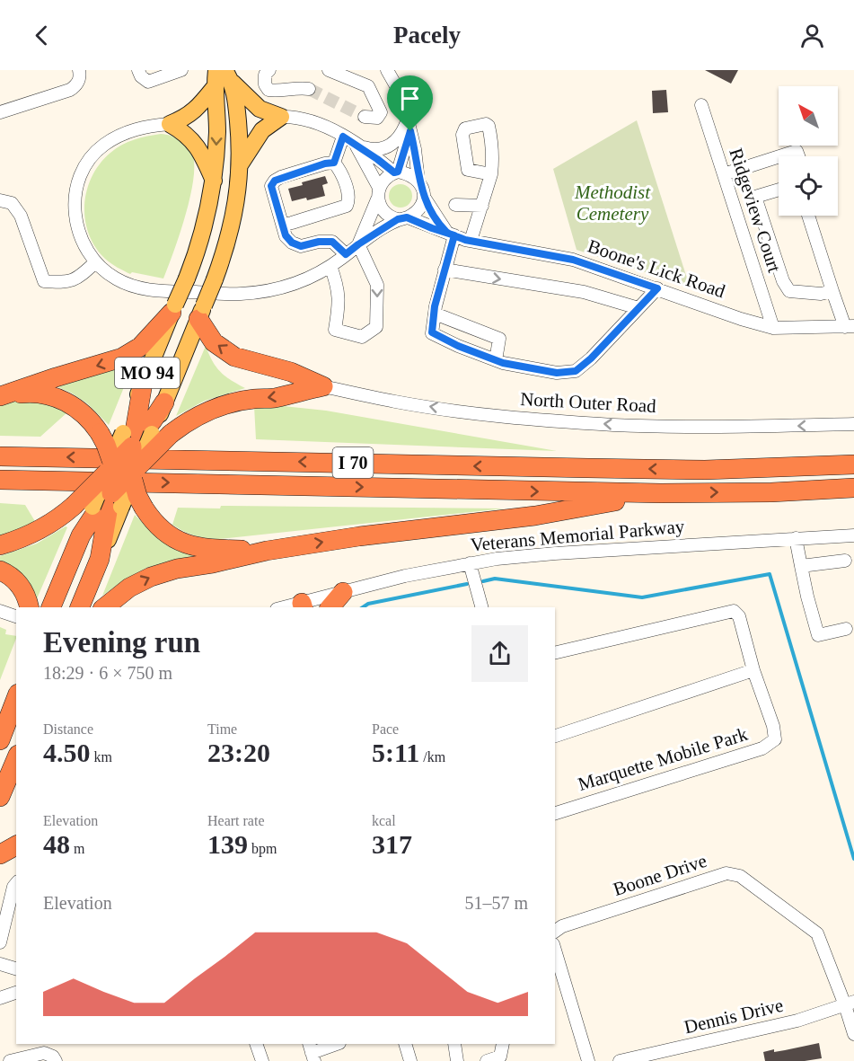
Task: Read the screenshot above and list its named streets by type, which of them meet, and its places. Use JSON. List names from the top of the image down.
{
  "streets": {
    "highway": ["I 70"],
    "main road": ["MO 94"],
    "street": [
      "Ridgeview Court",
      "Boone's Lick Road",
      "North Outer Road",
      "Veterans Memorial Parkway",
      "Marquette Mobile Park",
      "Boone Drive",
      "Dennis Drive"
    ]
  },
  "crossings": [
    ["Ridgeview Court", "Boone's Lick Road"],
    ["Boone Drive", "Dennis Drive"]
  ],
  "one_way": ["North Outer Road"],
  "parks": ["Methodist Cemetery"],
  "north": "top left",
  "page": {
    "header": "Pacely",
    "heading": ["Evening run", "18:29 · 6 × 750 m"],
    "stats": [
      ["Distance", "4.50 km"],
      ["Time", "23:20"],
      ["Pace", "5:11 /km"],
      ["Elevation", "48 m"],
      ["Heart rate", "139 bpm"],
      ["kcal", "317"]
    ],
    "chart": ["Elevation", "51–57 m"]
  }
}
